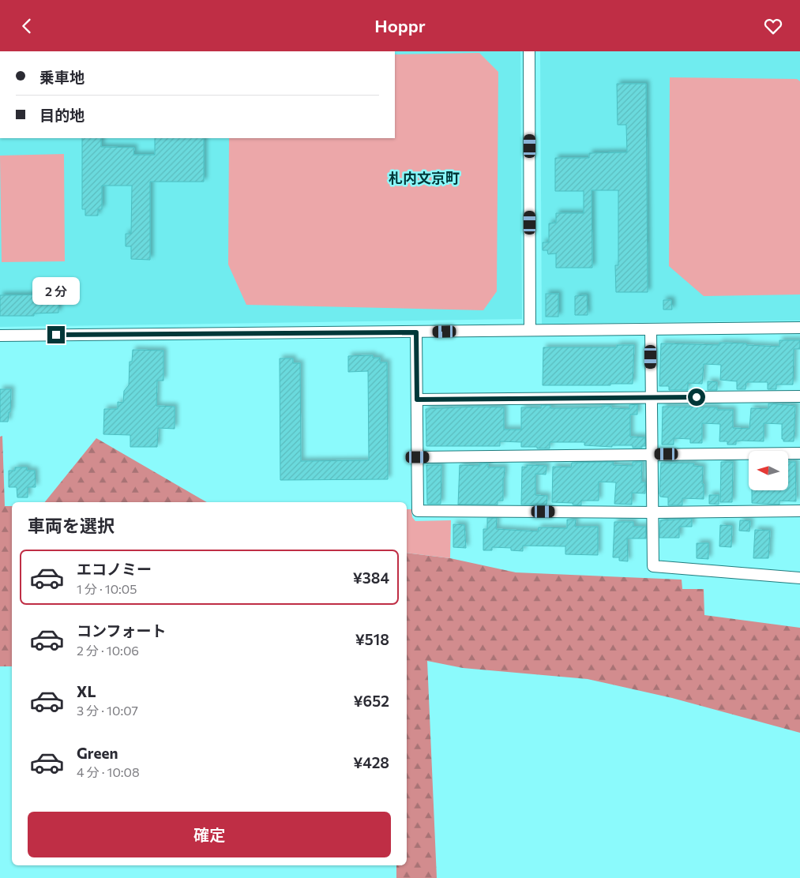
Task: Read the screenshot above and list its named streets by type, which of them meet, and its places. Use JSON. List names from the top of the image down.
{
  "districts": ["札内文京町"],
  "north": "left",
  "page": {
    "header": "Hoppr",
    "banner": ["乗車地", "目的地"],
    "bubble": "2 分",
    "heading": "車両を選択",
    "list": [
      {
        "name": "エコノミー",
        "note": "1 分 · 10:05",
        "value": "¥384"
      },
      {
        "name": "コンフォート",
        "note": "2 分 · 10:06",
        "value": "¥518"
      },
      {
        "name": "XL",
        "note": "3 分 · 10:07",
        "value": "¥652"
      },
      {
        "name": "Green",
        "note": "4 分 · 10:08",
        "value": "¥428"
      }
    ],
    "buttons": "確定"
  }
}
